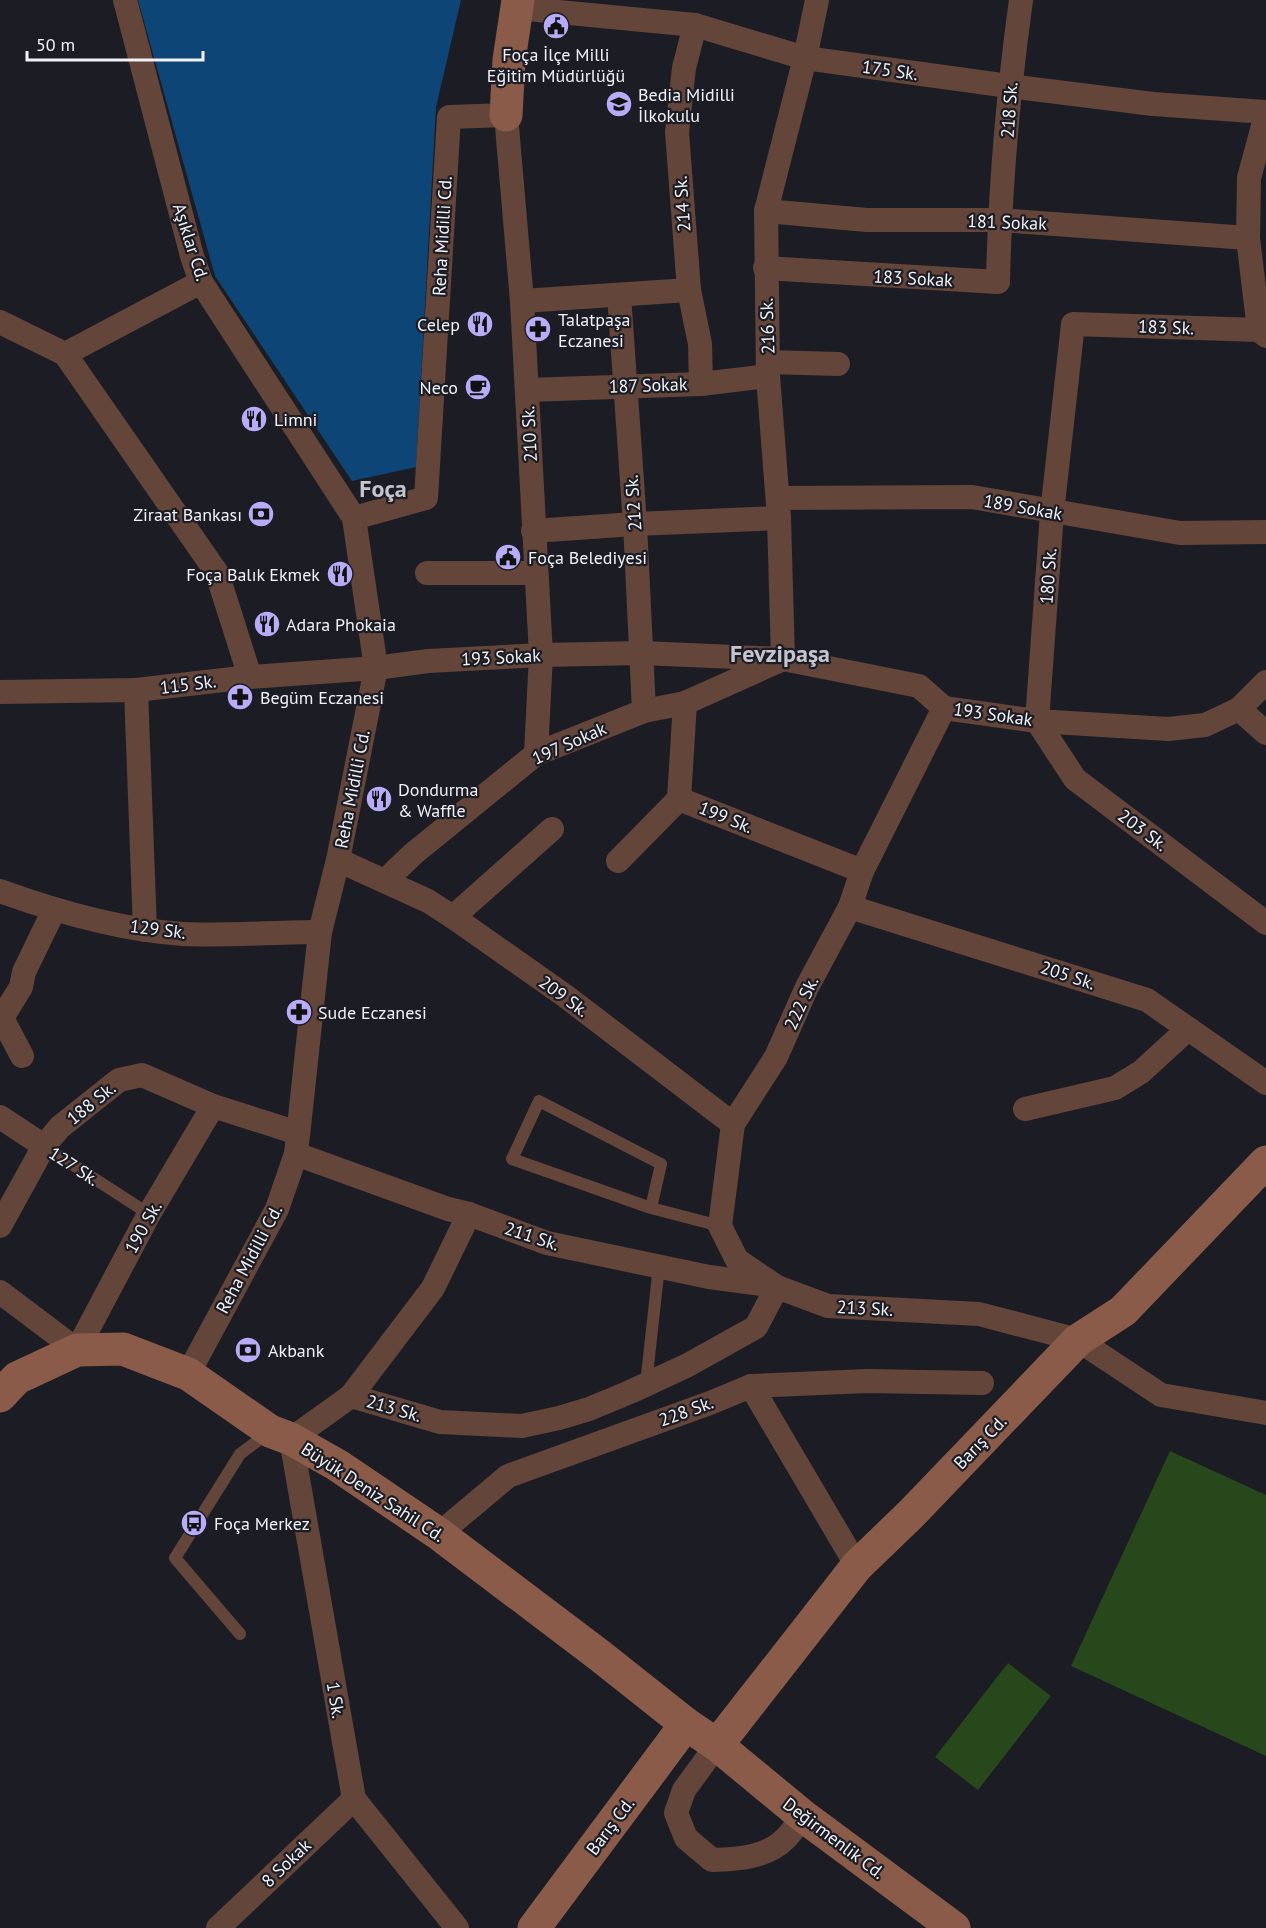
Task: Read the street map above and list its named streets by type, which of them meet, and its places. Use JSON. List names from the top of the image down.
{
  "streets": {
    "street": [
      "175 Sk.",
      "218 Sk.",
      "214 Sk.",
      "181 Sokak",
      "Reha Midilli Cd.",
      "Aşıklar Cd.",
      "183 Sokak",
      "216 Sk.",
      "183 Sk.",
      "187 Sokak",
      "210 Sk.",
      "212 Sk.",
      "189 Sokak",
      "180 Sk.",
      "193 Sokak",
      "115 Sk.",
      "197 Sokak",
      "199 Sk.",
      "203 Sk.",
      "129 Sk.",
      "205 Sk.",
      "209 Sk.",
      "222 Sk.",
      "188 Sk.",
      "127 Sk.",
      "190 Sk.",
      "211 Sk.",
      "213 Sk.",
      "228 Sk.",
      "Barış Cd.",
      "Büyük Deniz Sahil Cd.",
      "1 Sk.",
      "Değirmenlik Cd.",
      "8 Sokak"
    ]
  },
  "crossings": [
    ["175 Sk.", "218 Sk."],
    ["175 Sk.", "214 Sk."],
    ["175 Sk.", "216 Sk."],
    ["218 Sk.", "181 Sokak"],
    ["218 Sk.", "183 Sokak"],
    ["214 Sk.", "187 Sokak"],
    ["181 Sokak", "183 Sokak"],
    ["181 Sokak", "216 Sk."],
    ["Reha Midilli Cd.", "Aşıklar Cd."],
    ["Reha Midilli Cd.", "210 Sk."],
    ["Reha Midilli Cd.", "193 Sokak"],
    ["Reha Midilli Cd.", "115 Sk."],
    ["Reha Midilli Cd.", "129 Sk."],
    ["Reha Midilli Cd.", "209 Sk."],
    ["Reha Midilli Cd.", "188 Sk."],
    ["Reha Midilli Cd.", "211 Sk."],
    ["Reha Midilli Cd.", "Büyük Deniz Sahil Cd."],
    ["183 Sokak", "216 Sk."],
    ["216 Sk.", "187 Sokak"],
    ["216 Sk.", "189 Sokak"],
    ["216 Sk.", "193 Sokak"],
    ["216 Sk.", "197 Sokak"],
    ["183 Sk.", "180 Sk."],
    ["187 Sokak", "210 Sk."],
    ["187 Sokak", "212 Sk."],
    ["210 Sk.", "189 Sokak"],
    ["210 Sk.", "193 Sokak"],
    ["210 Sk.", "197 Sokak"],
    ["212 Sk.", "189 Sokak"],
    ["212 Sk.", "193 Sokak"],
    ["212 Sk.", "197 Sokak"],
    ["189 Sokak", "180 Sk."],
    ["180 Sk.", "193 Sokak"],
    ["180 Sk.", "203 Sk."],
    ["193 Sokak", "115 Sk."],
    ["193 Sokak", "197 Sokak"],
    ["193 Sokak", "203 Sk."],
    ["193 Sokak", "222 Sk."],
    ["197 Sokak", "199 Sk."],
    ["197 Sokak", "209 Sk."],
    ["199 Sk.", "222 Sk."],
    ["205 Sk.", "222 Sk."],
    ["209 Sk.", "222 Sk."],
    ["188 Sk.", "127 Sk."],
    ["188 Sk.", "190 Sk."],
    ["188 Sk.", "211 Sk."],
    ["127 Sk.", "190 Sk."],
    ["190 Sk.", "Büyük Deniz Sahil Cd."],
    ["211 Sk.", "213 Sk."],
    ["213 Sk.", "Barış Cd."],
    ["228 Sk.", "Büyük Deniz Sahil Cd."],
    ["Barış Cd.", "Büyük Deniz Sahil Cd."],
    ["Barış Cd.", "Değirmenlik Cd."],
    ["Büyük Deniz Sahil Cd.", "1 Sk."],
    ["Büyük Deniz Sahil Cd.", "Değirmenlik Cd."],
    ["1 Sk.", "8 Sokak"]
  ],
  "districts": ["Foça", "Fevzipaşa"],
  "places": {
    "public building": ["Foça İlçe Milli Eğitim Müdürlüğü", "Foça Belediyesi"],
    "school or university": ["Bedia Midilli İlkokulu"],
    "restaurant": [
      "Celep",
      "Limni",
      "Foça Balık Ekmek",
      "Adara Phokaia",
      "Dondurma & Waffle"
    ],
    "pharmacy": ["Talatpaşa Eczanesi", "Begüm Eczanesi", "Sude Eczanesi"],
    "cafe": ["Neco"],
    "bank": ["Ziraat Bankası", "Akbank"],
    "bus stop": ["Foça Merkez"]
  },
  "scale_bar": "50 m"
}
